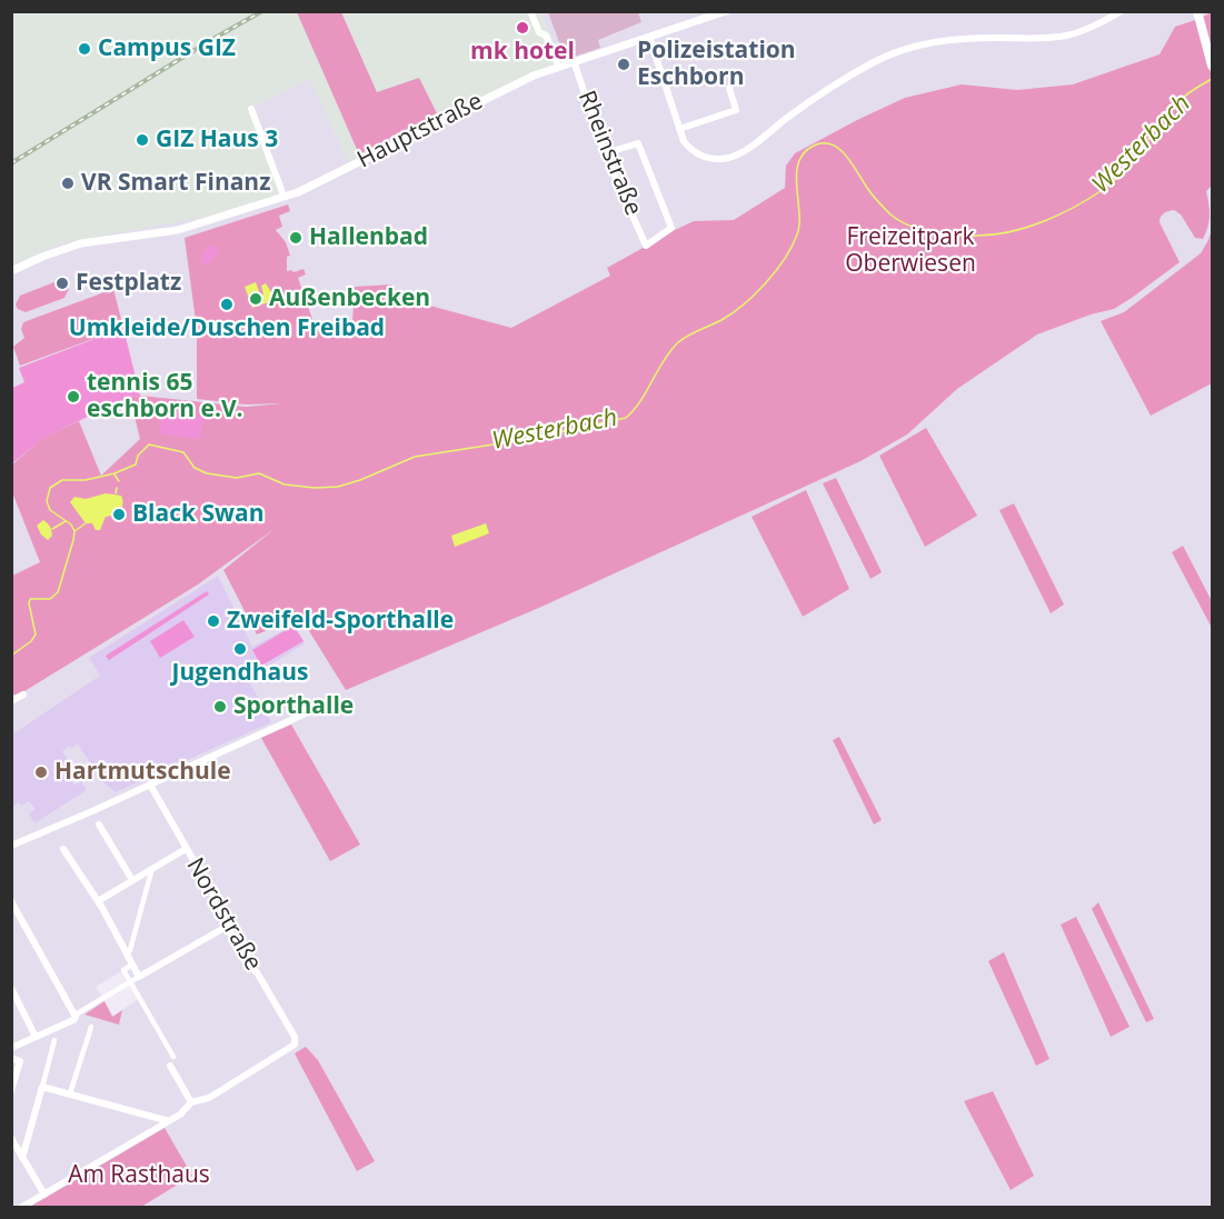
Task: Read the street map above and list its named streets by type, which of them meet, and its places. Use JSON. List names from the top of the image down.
{
  "streets": {
    "street": ["Hauptstraße", "Rheinstraße", "Nordstraße"]
  },
  "crossings": [
    ["Hauptstraße", "Rheinstraße"]
  ],
  "water": ["Westerbach"],
  "parks": ["Freizeitpark Oberwiesen", "Am Rasthaus"],
  "places": [
    "mk hotel",
    "Campus GIZ",
    "Polizeistation Eschborn",
    "GIZ Haus 3",
    "VR Smart Finanz",
    "Hallenbad",
    "Festplatz",
    "Außenbecken",
    "Umkleide/Duschen Freibad",
    "tennis 65 eschborn e.V.",
    "Black Swan",
    "Zweifeld-Sporthalle",
    "Jugendhaus",
    "Sporthalle",
    "Hartmutschule"
  ]
}
